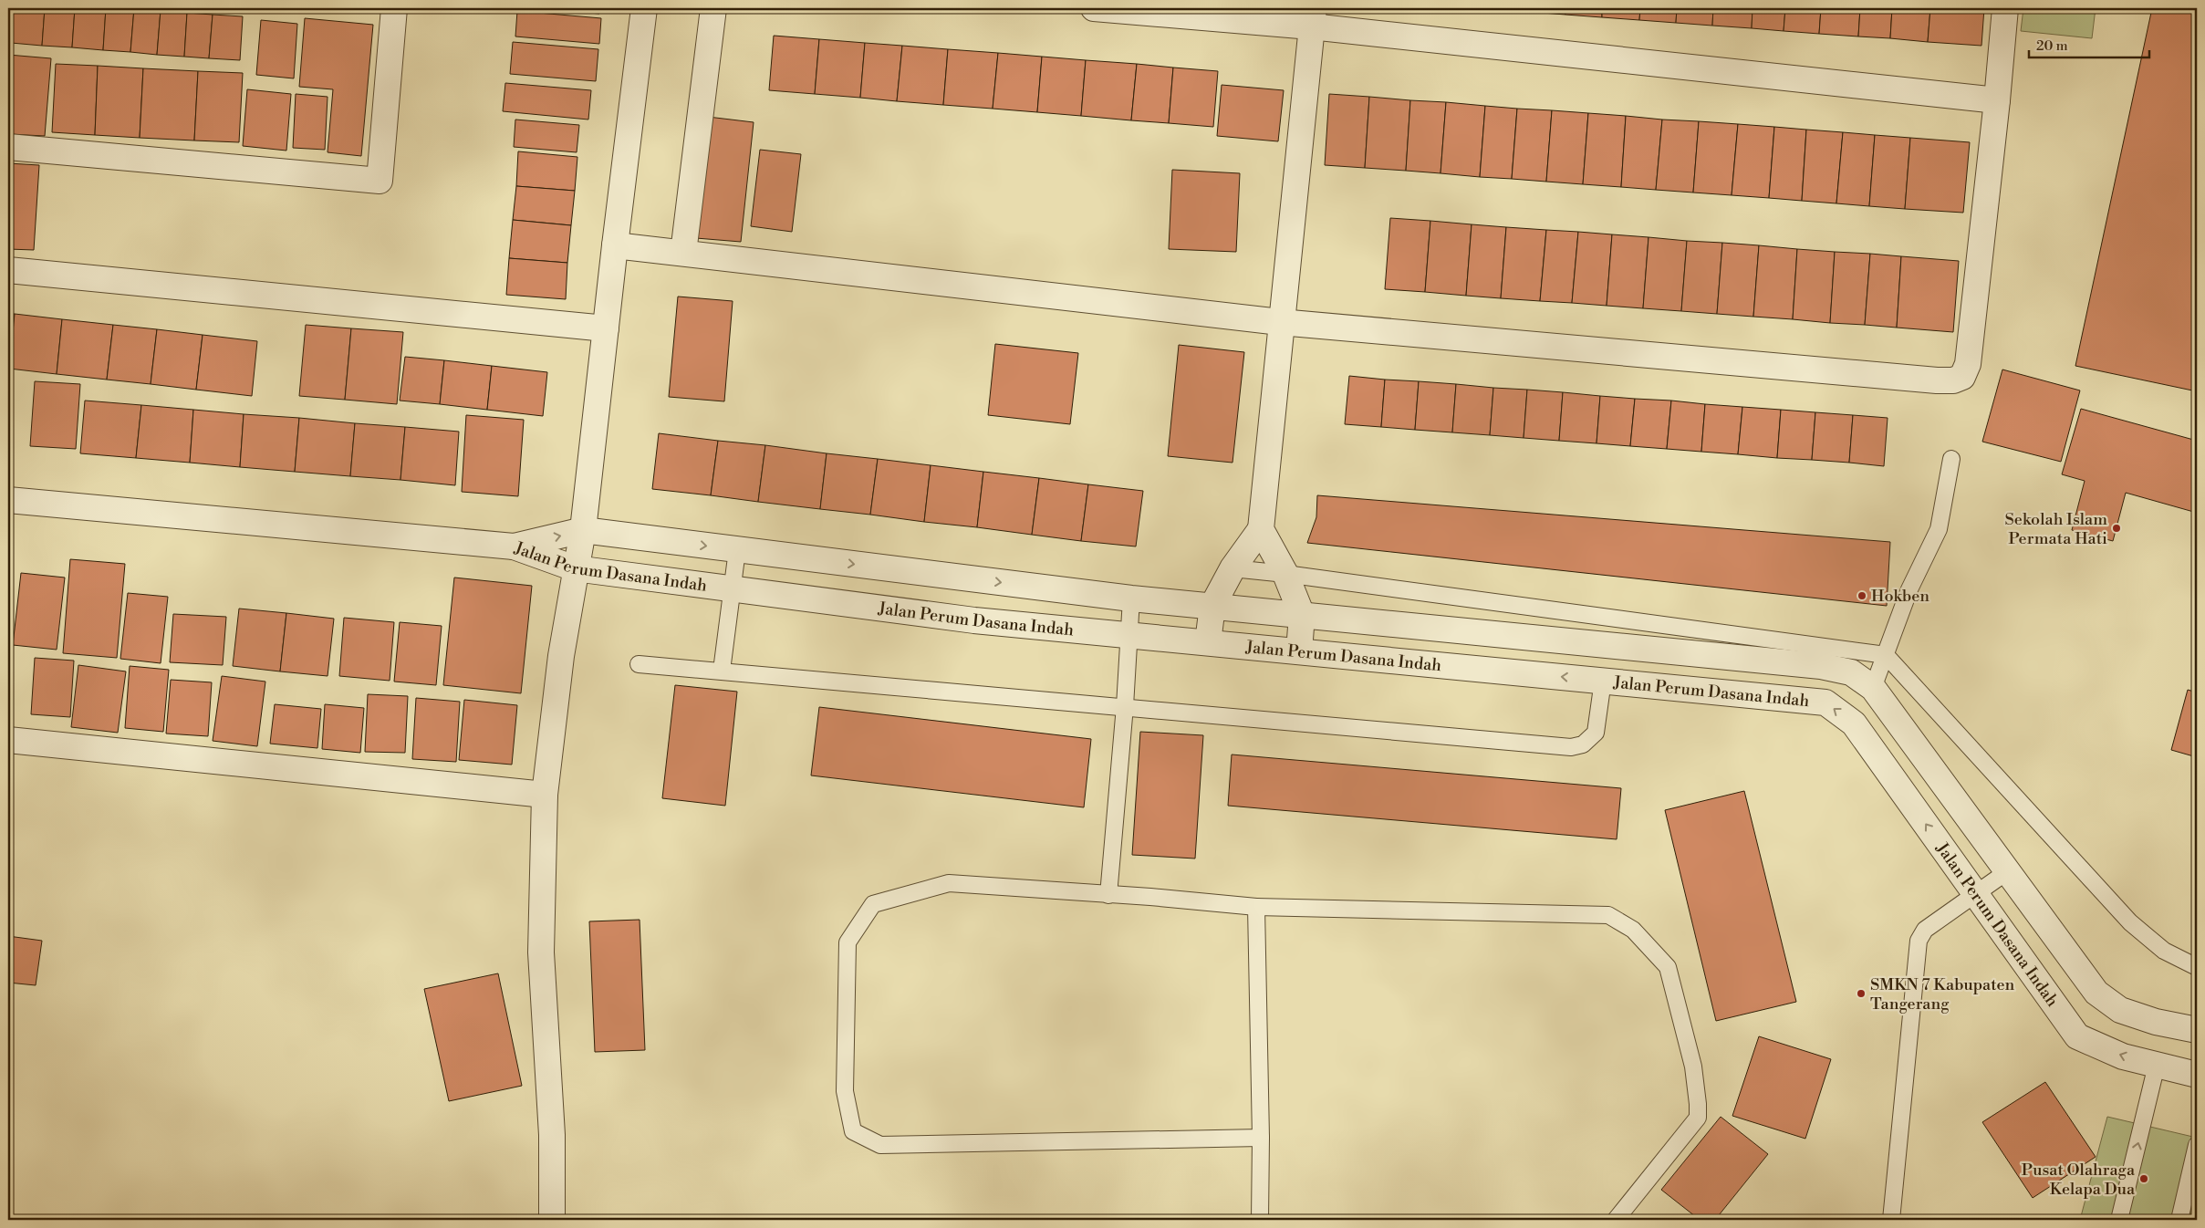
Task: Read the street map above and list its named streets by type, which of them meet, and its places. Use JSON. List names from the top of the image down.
{
  "streets": {
    "street": ["Jalan Perum Dasana Indah"]
  },
  "places": [
    "Sekolah Islam Permata Hati",
    "Hokben",
    "SMKN 7 Kabupaten Tangerang",
    "Pusat Olahraga Kelapa Dua"
  ],
  "scale_bar": "20 m"
}
